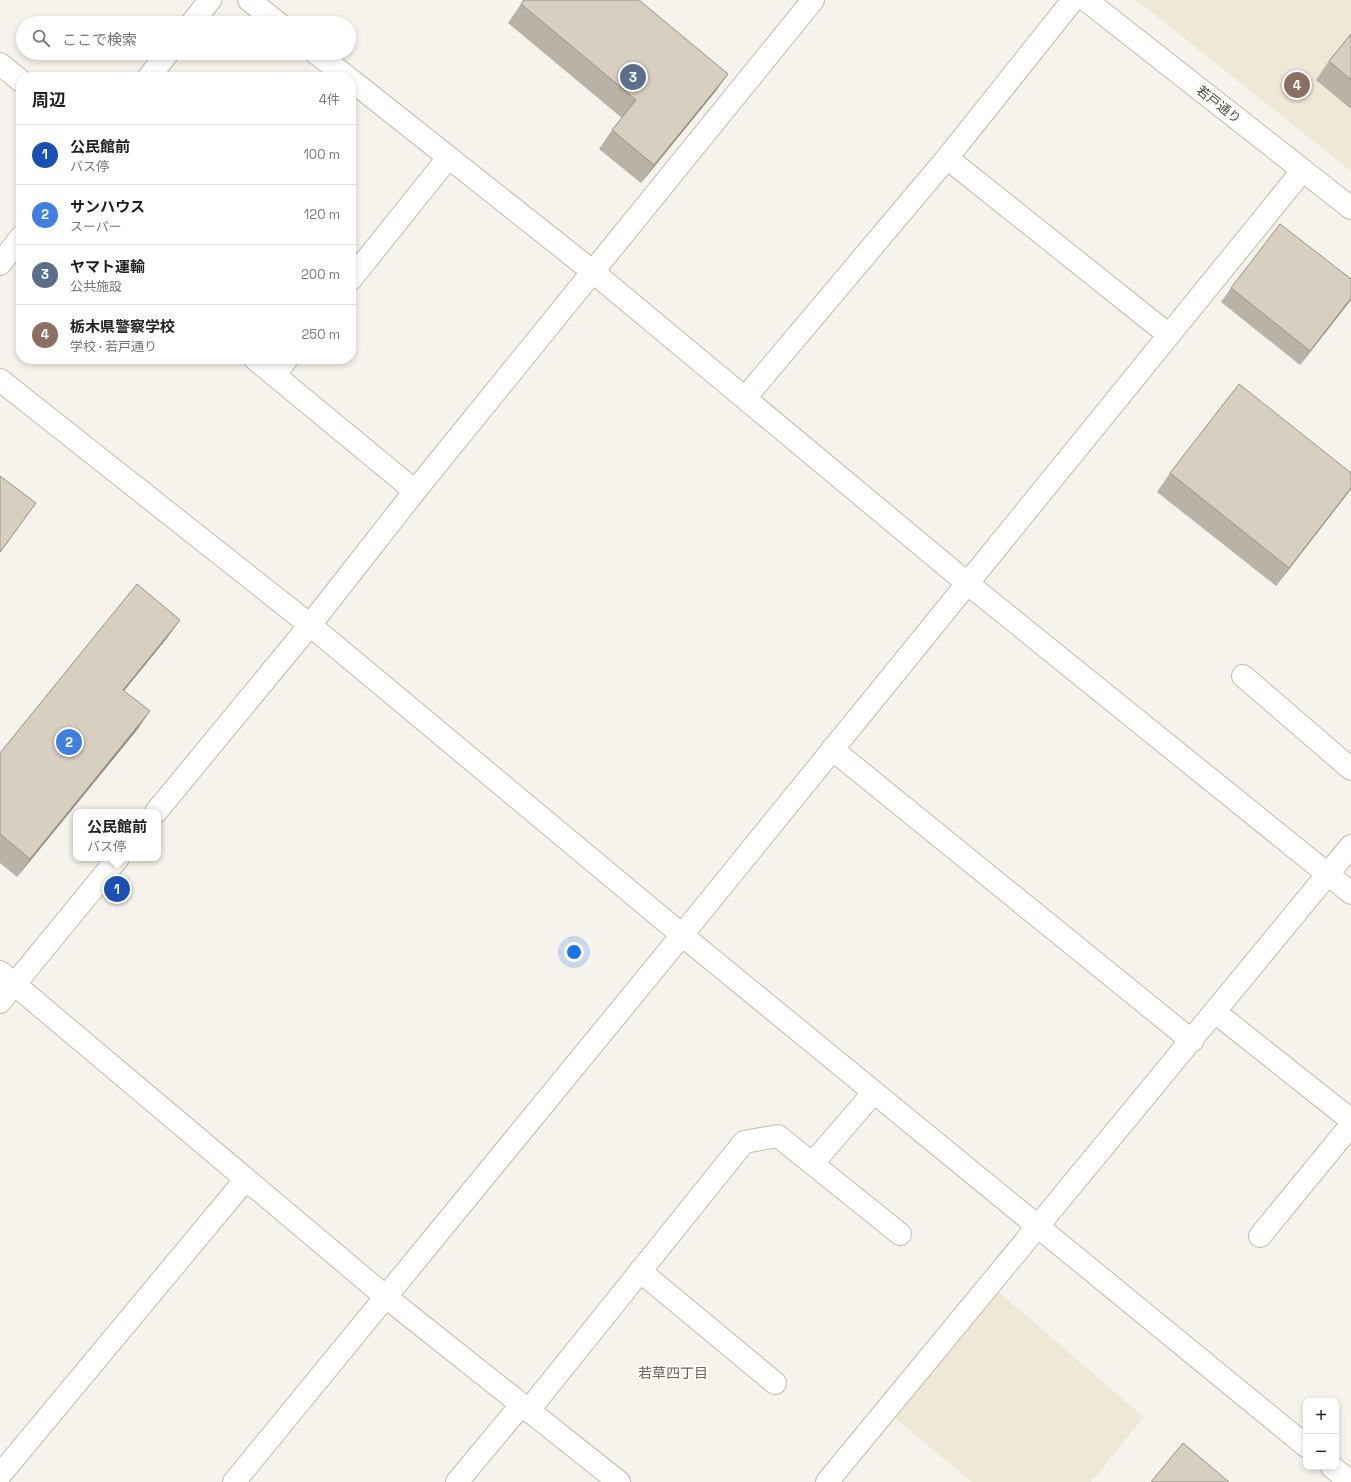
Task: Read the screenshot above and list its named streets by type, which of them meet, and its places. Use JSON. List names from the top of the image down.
{
  "streets": {
    "street": ["若戸通り"]
  },
  "districts": ["若草四丁目"],
  "page": {
    "search": "ここで検索",
    "pins": [
      "3",
      "4",
      "2",
      "1"
    ],
    "heading": ["周辺", "4件"],
    "list": [
      {
        "mark": "1",
        "name": "公民館前",
        "note": "バス停",
        "value": "100 m"
      },
      {
        "mark": "2",
        "name": "サンハウス",
        "note": "スーパー",
        "value": "120 m"
      },
      {
        "mark": "3",
        "name": "ヤマト運輸",
        "note": "公共施設",
        "value": "200 m"
      },
      {
        "mark": "4",
        "name": "栃木県警察学校",
        "note": "学校 · 若戸通り",
        "value": "250 m"
      }
    ],
    "popup": ["公民館前", "バス停"],
    "map_buttons": ["+", "−"]
  }
}
